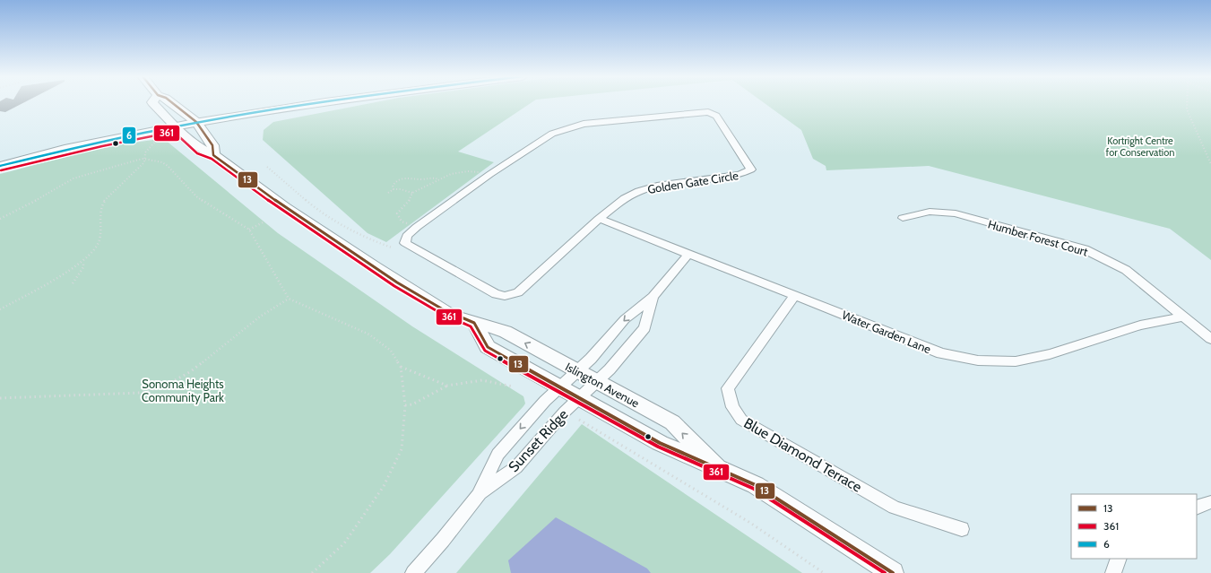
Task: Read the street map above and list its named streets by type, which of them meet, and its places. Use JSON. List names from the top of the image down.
{
  "streets": {
    "main road": ["Islington Avenue"],
    "street": [
      "Golden Gate Circle",
      "Humber Forest Court",
      "Water Garden Lane",
      "Sunset Ridge",
      "Blue Diamond Terrace"
    ]
  },
  "crossings": [
    ["Golden Gate Circle", "Water Garden Lane"],
    ["Humber Forest Court", "Water Garden Lane"],
    ["Water Garden Lane", "Sunset Ridge"],
    ["Water Garden Lane", "Blue Diamond Terrace"],
    ["Islington Avenue", "Sunset Ridge"]
  ],
  "parks": ["Kortright Centre for Conservation", "Sonoma Heights Community Park"],
  "lines": ["transit line 13", "transit line 6", "transit line 361"],
  "legend": ["13", "361", "6"]
}
